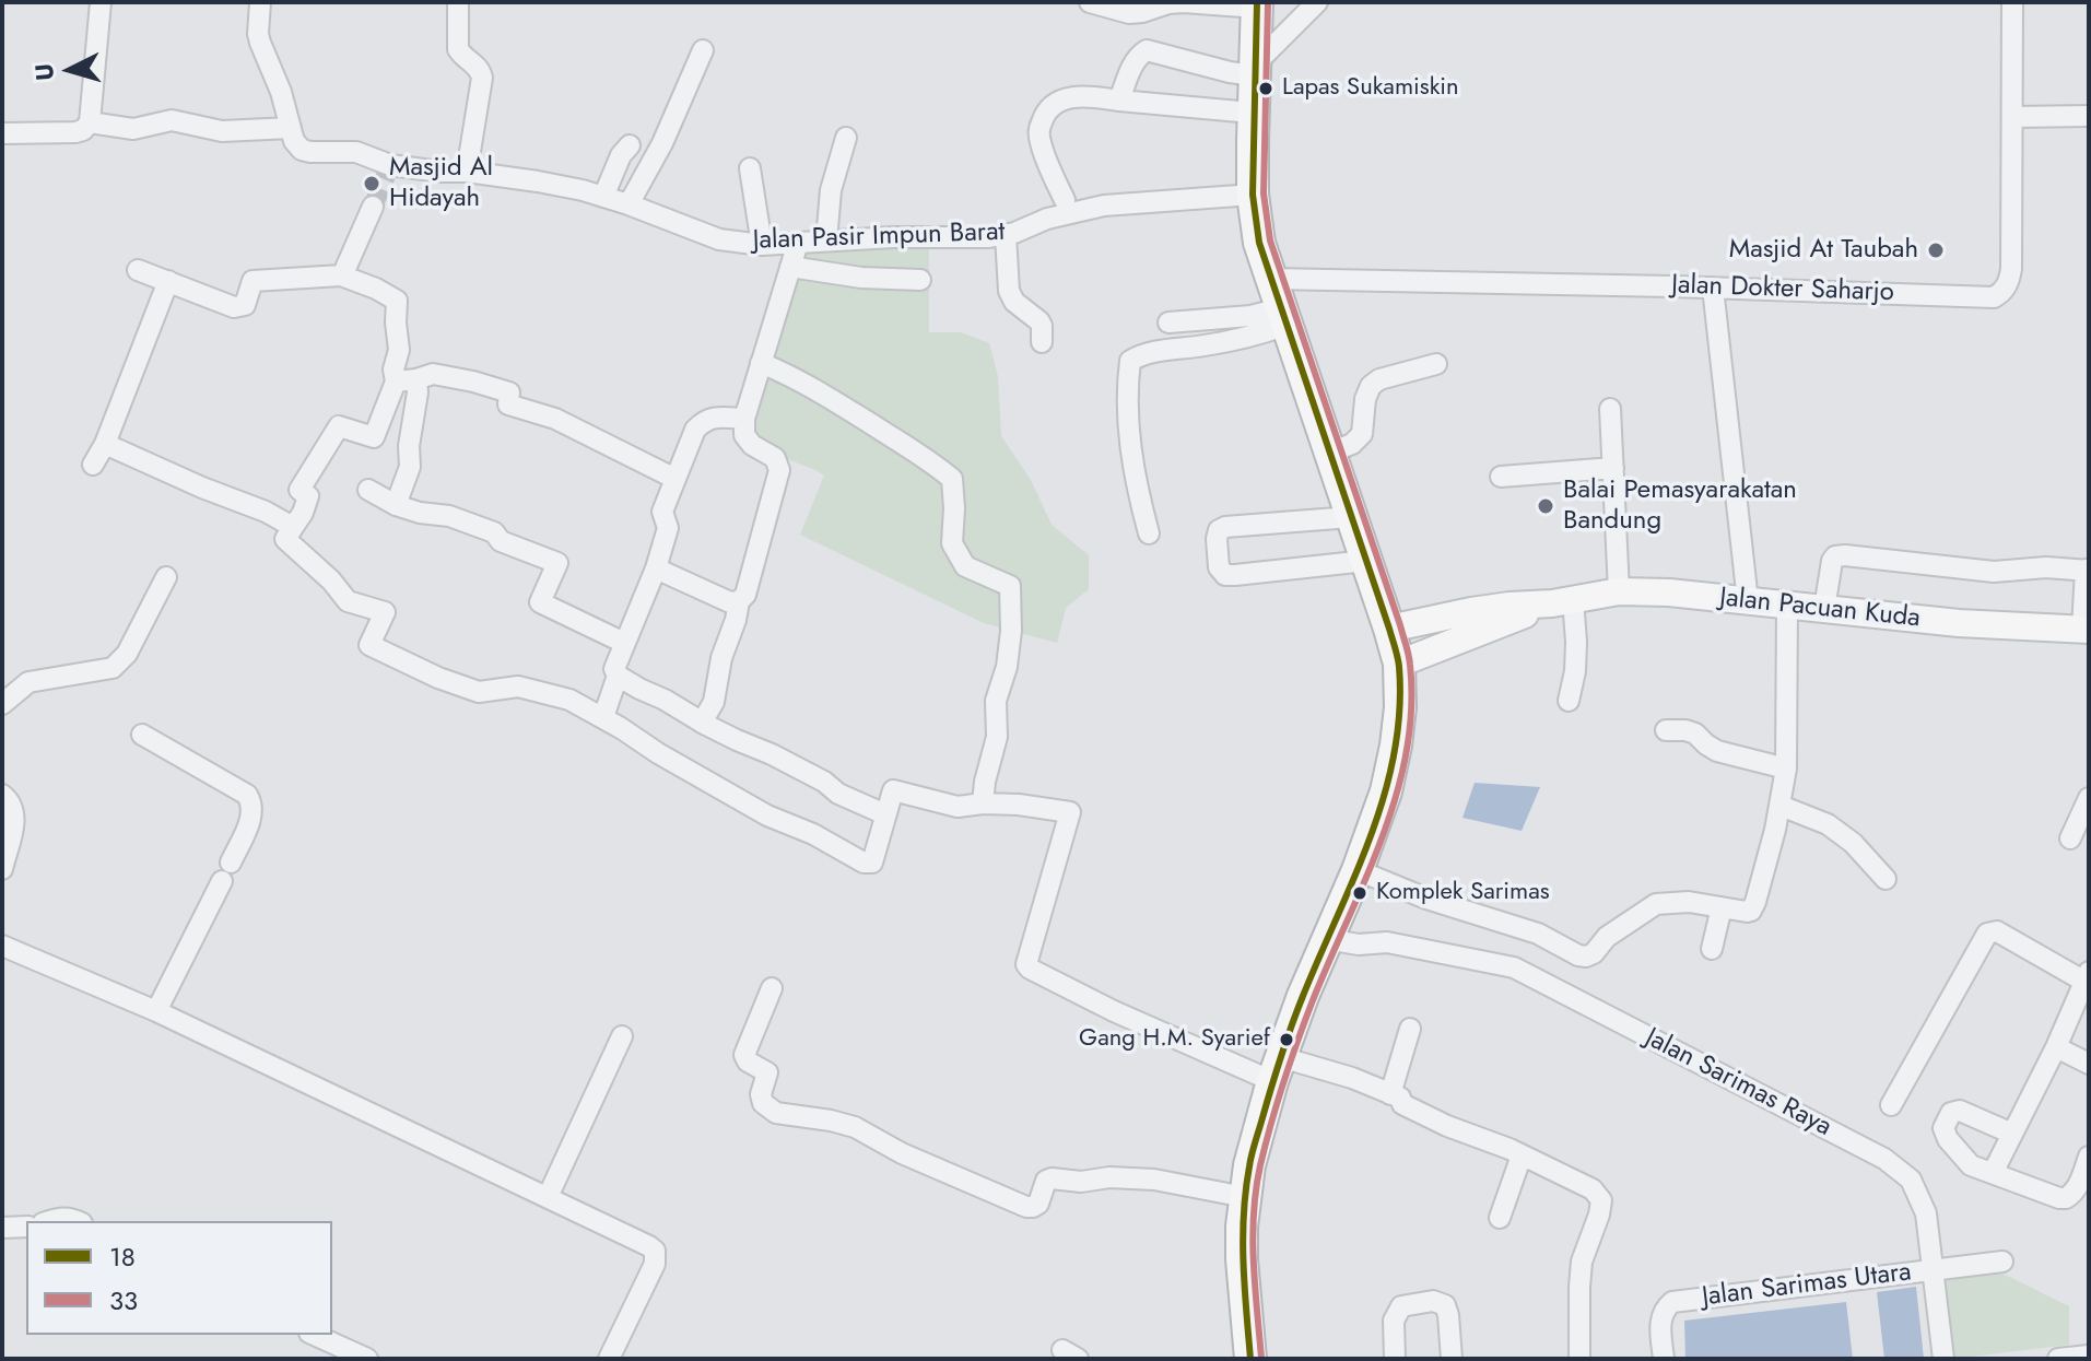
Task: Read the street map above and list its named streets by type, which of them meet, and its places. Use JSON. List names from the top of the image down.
{
  "streets": {
    "main road": ["Jalan Pacuan Kuda"],
    "street": [
      "Jalan Pasir Impun Barat",
      "Jalan Dokter Saharjo",
      "Jalan Sarimas Raya",
      "Jalan Sarimas Utara"
    ]
  },
  "crossings": [
    ["Jalan Sarimas Raya", "Jalan Sarimas Utara"]
  ],
  "places": [
    "Lapas Sukamiskin",
    "Masjid Al Hidayah",
    "Masjid At Taubah",
    "Balai Pemasyarakatan Bandung",
    "Komplek Sarimas",
    "Gang H.M. Syarief"
  ],
  "lines": ["transit line 18", "transit line 33"],
  "legend": ["18", "33"],
  "north": "left"
}
